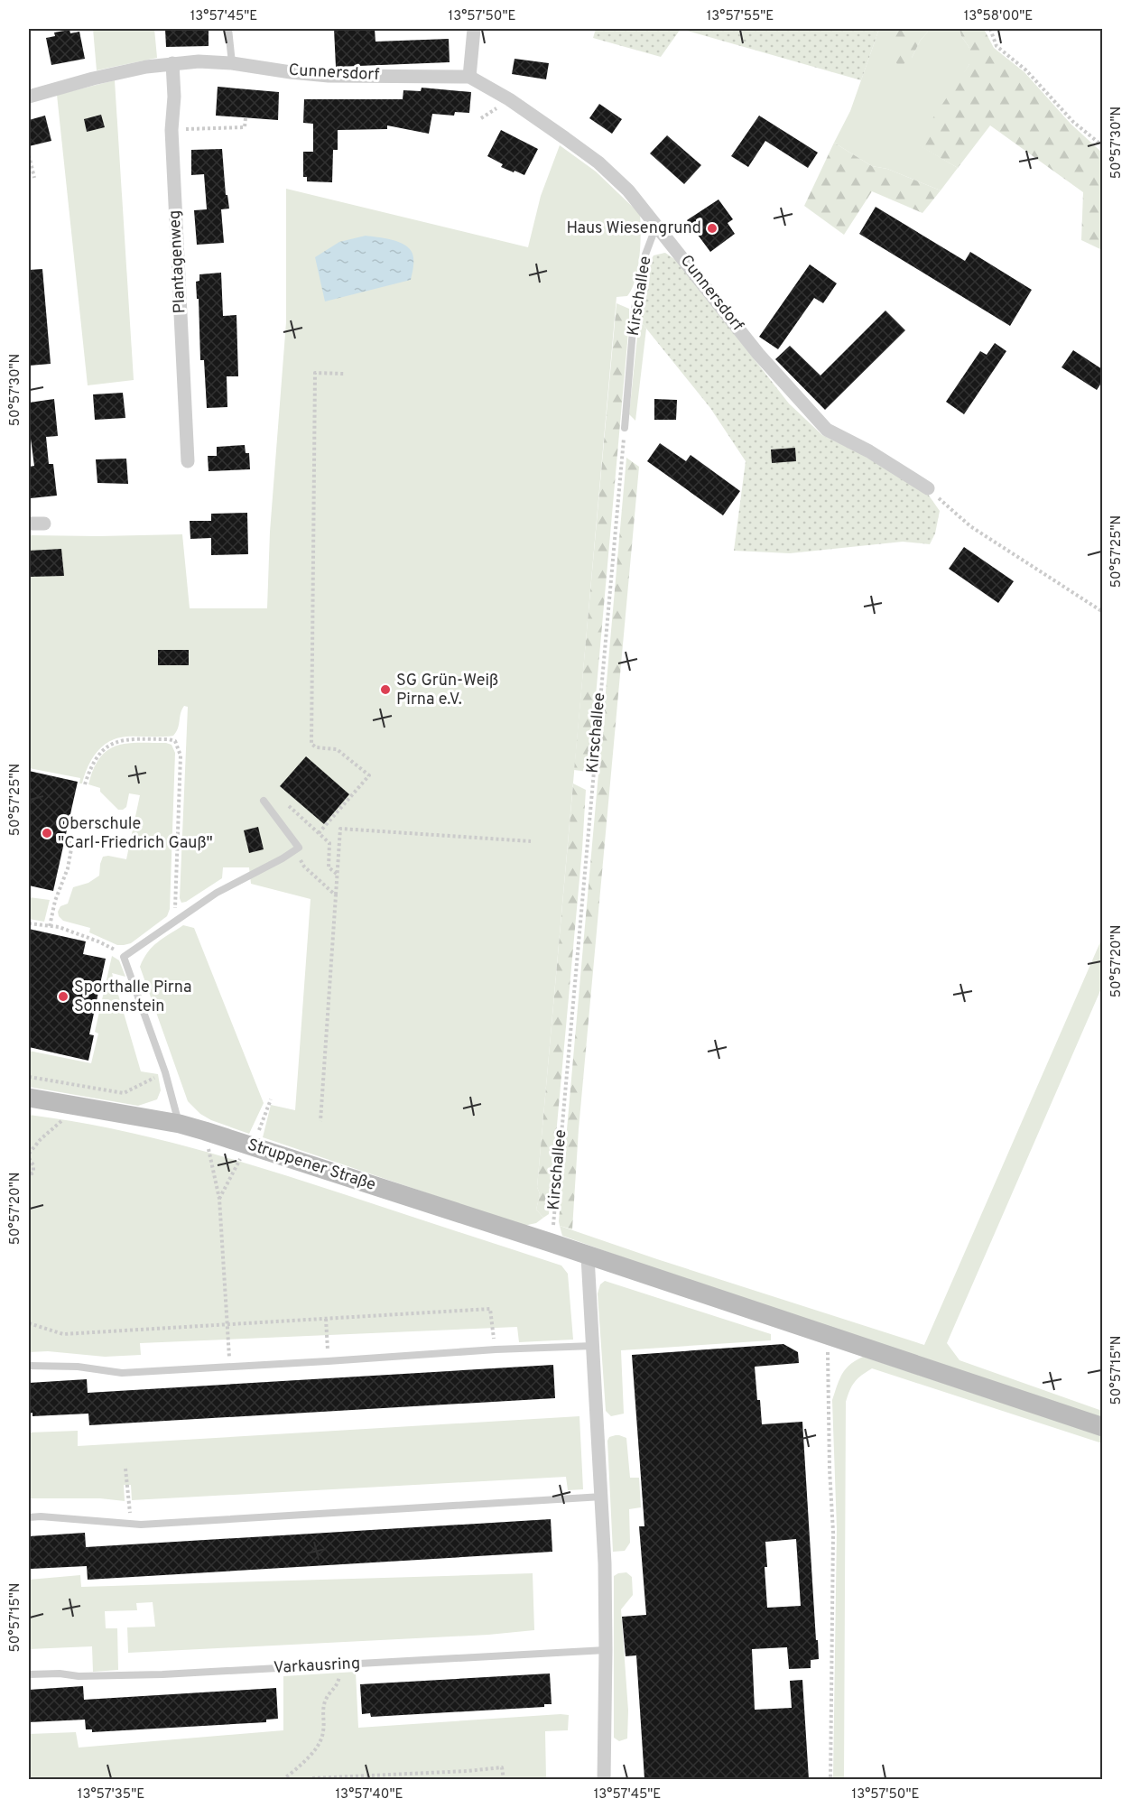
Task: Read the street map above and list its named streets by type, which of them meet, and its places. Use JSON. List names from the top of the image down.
{
  "streets": {
    "main road": ["Struppener Straße"],
    "street": ["Cunnersdorf", "Plantagenweg"],
    "lane": ["Kirschallee", "Varkausring"]
  },
  "crossings": [
    ["Cunnersdorf", "Plantagenweg"],
    ["Cunnersdorf", "Kirschallee"],
    ["Kirschallee", "Struppener Straße"]
  ],
  "places": [
    "Haus Wiesengrund",
    "SG Grün-Weiß Pirna e.V.",
    "Oberschule \"Carl-Friedrich Gauß\"",
    "Sporthalle Pirna Sonnenstein"
  ],
  "coordinates": [
    "13°57'45\"E",
    "13°57'50\"E",
    "13°57'55\"E",
    "13°58'00\"E",
    "50°57'30\"N",
    "50°57'25\"N",
    "50°57'20\"N",
    "50°57'15\"N",
    "13°57'35\"E",
    "13°57'40\"E"
  ]
}
